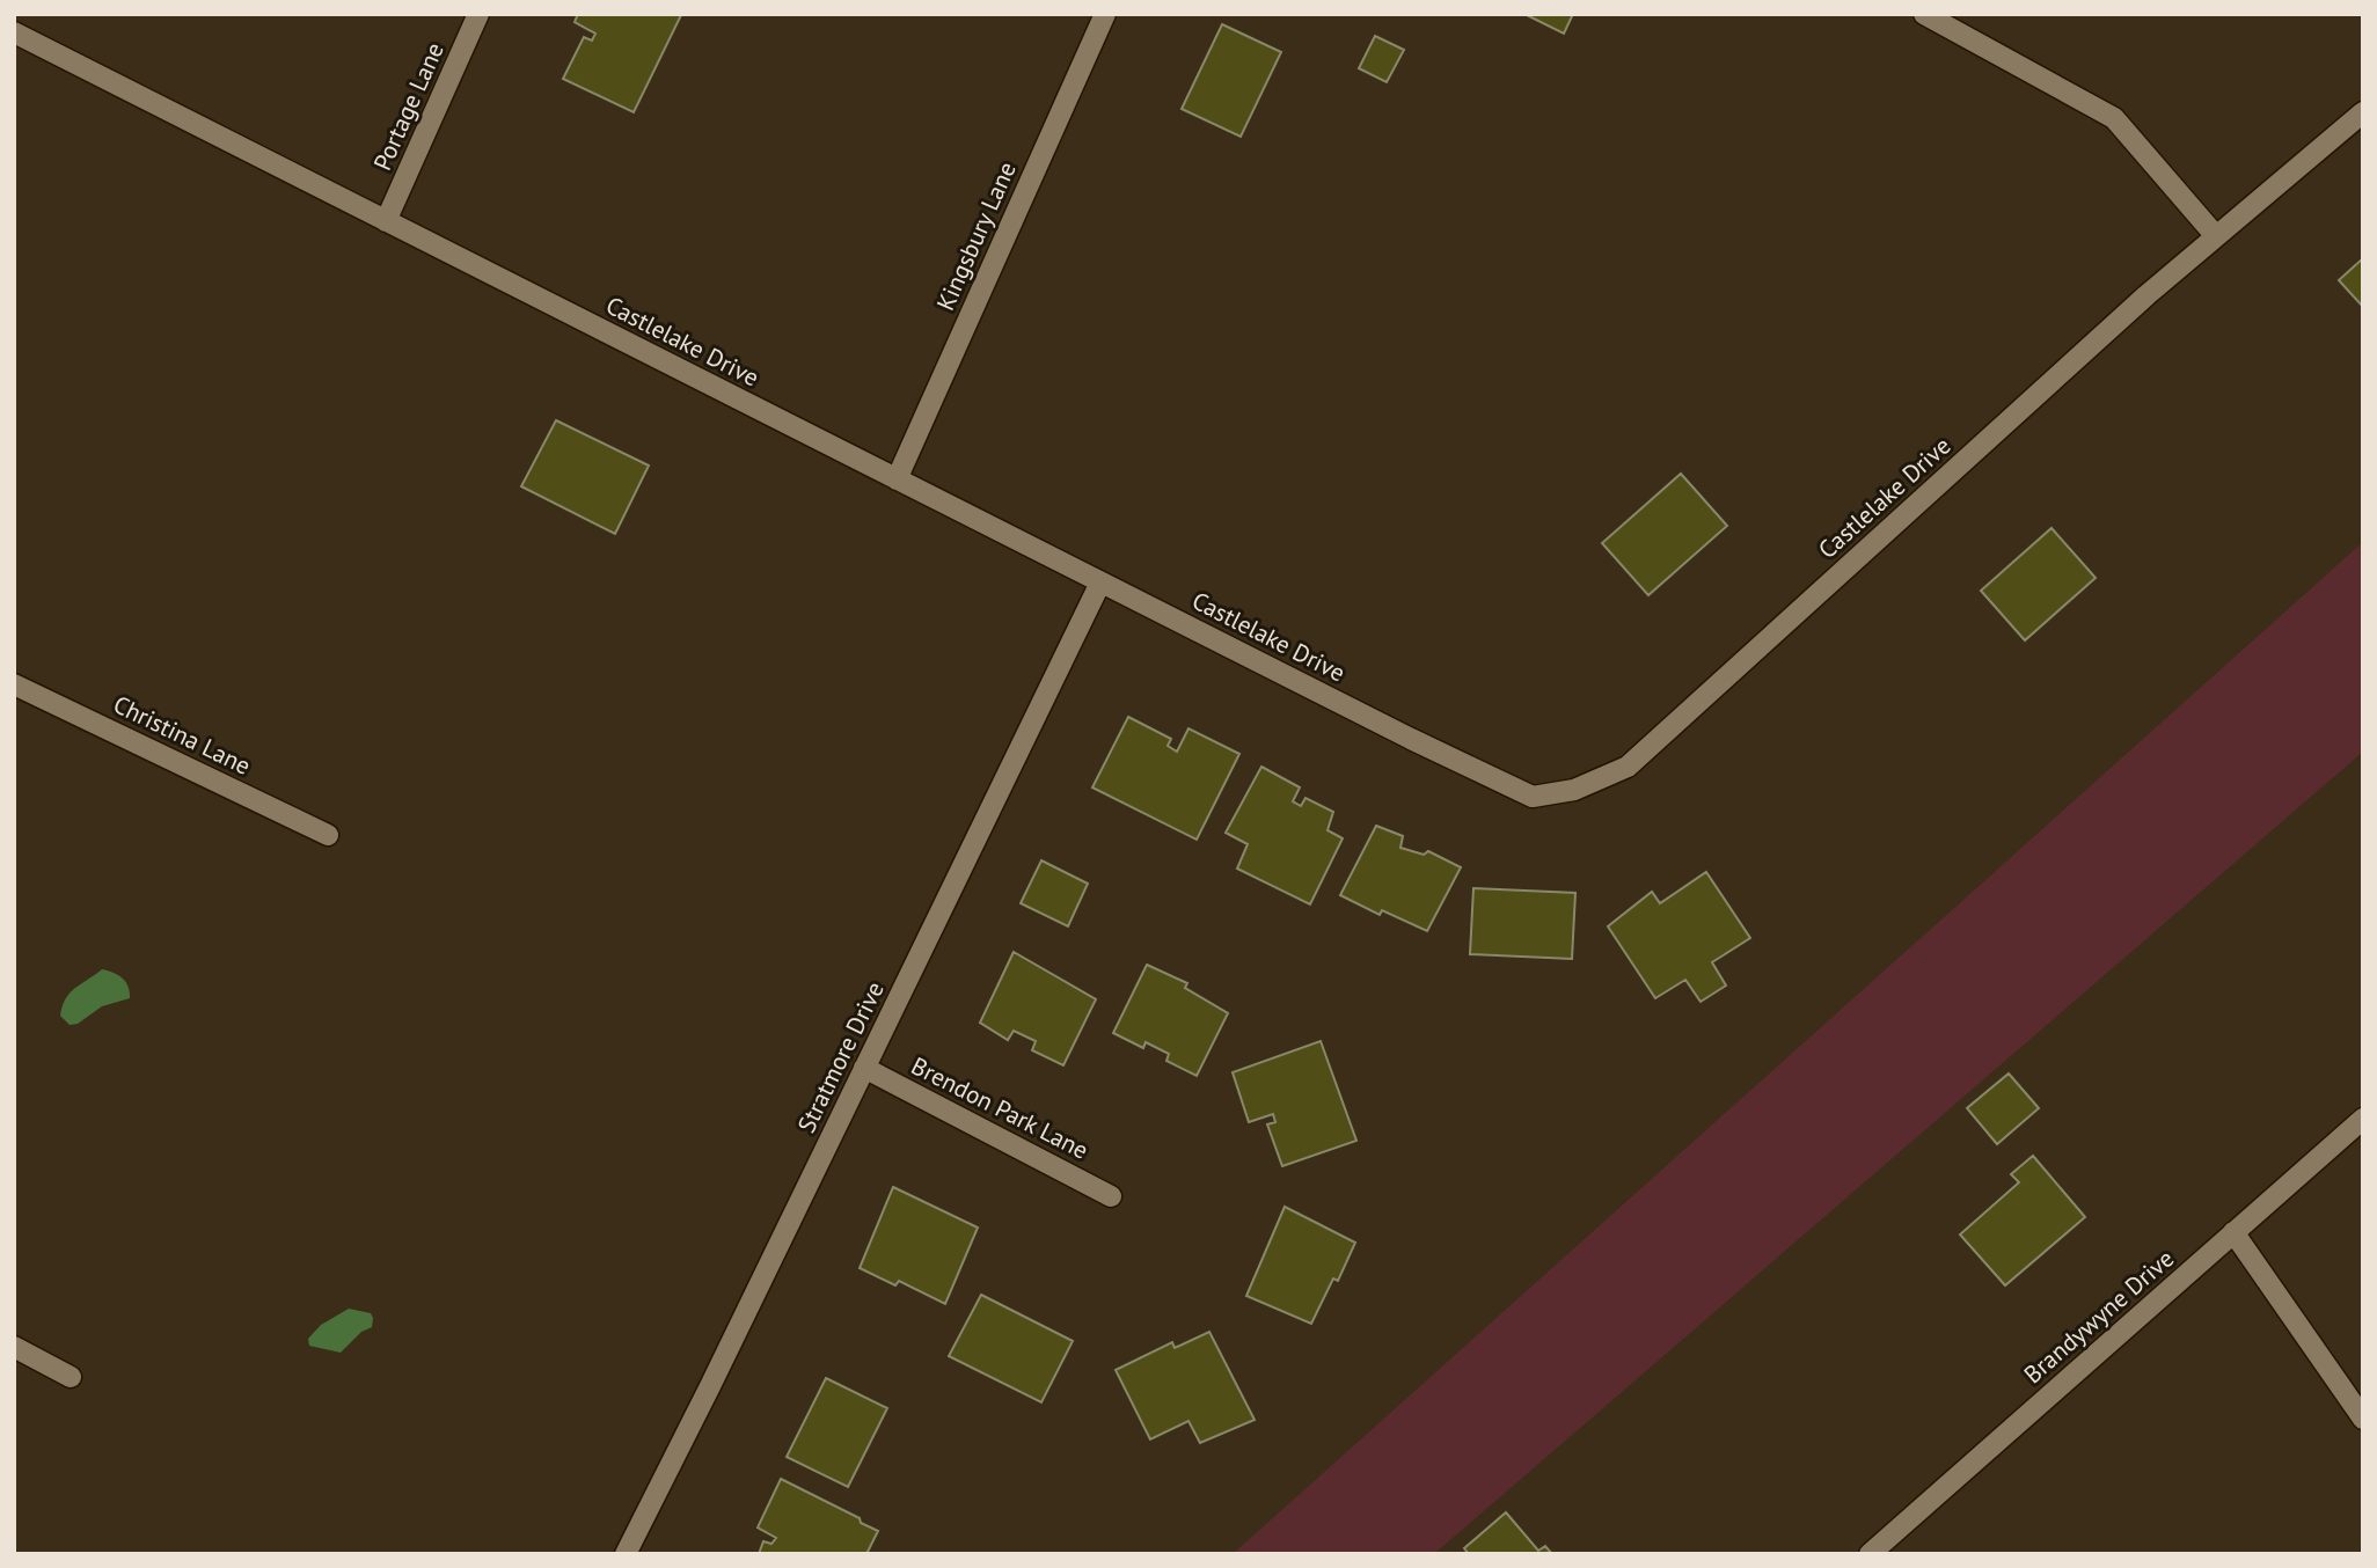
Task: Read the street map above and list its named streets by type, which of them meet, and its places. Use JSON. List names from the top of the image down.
{
  "streets": {
    "street": [
      "Portage Lane",
      "Kingsbury Lane",
      "Castlelake Drive",
      "Christina Lane",
      "Stratmore Drive",
      "Brendon Park Lane",
      "Brandywyne Drive"
    ]
  },
  "crossings": [
    ["Portage Lane", "Castlelake Drive"],
    ["Kingsbury Lane", "Castlelake Drive"],
    ["Castlelake Drive", "Stratmore Drive"],
    ["Stratmore Drive", "Brendon Park Lane"]
  ]
}
